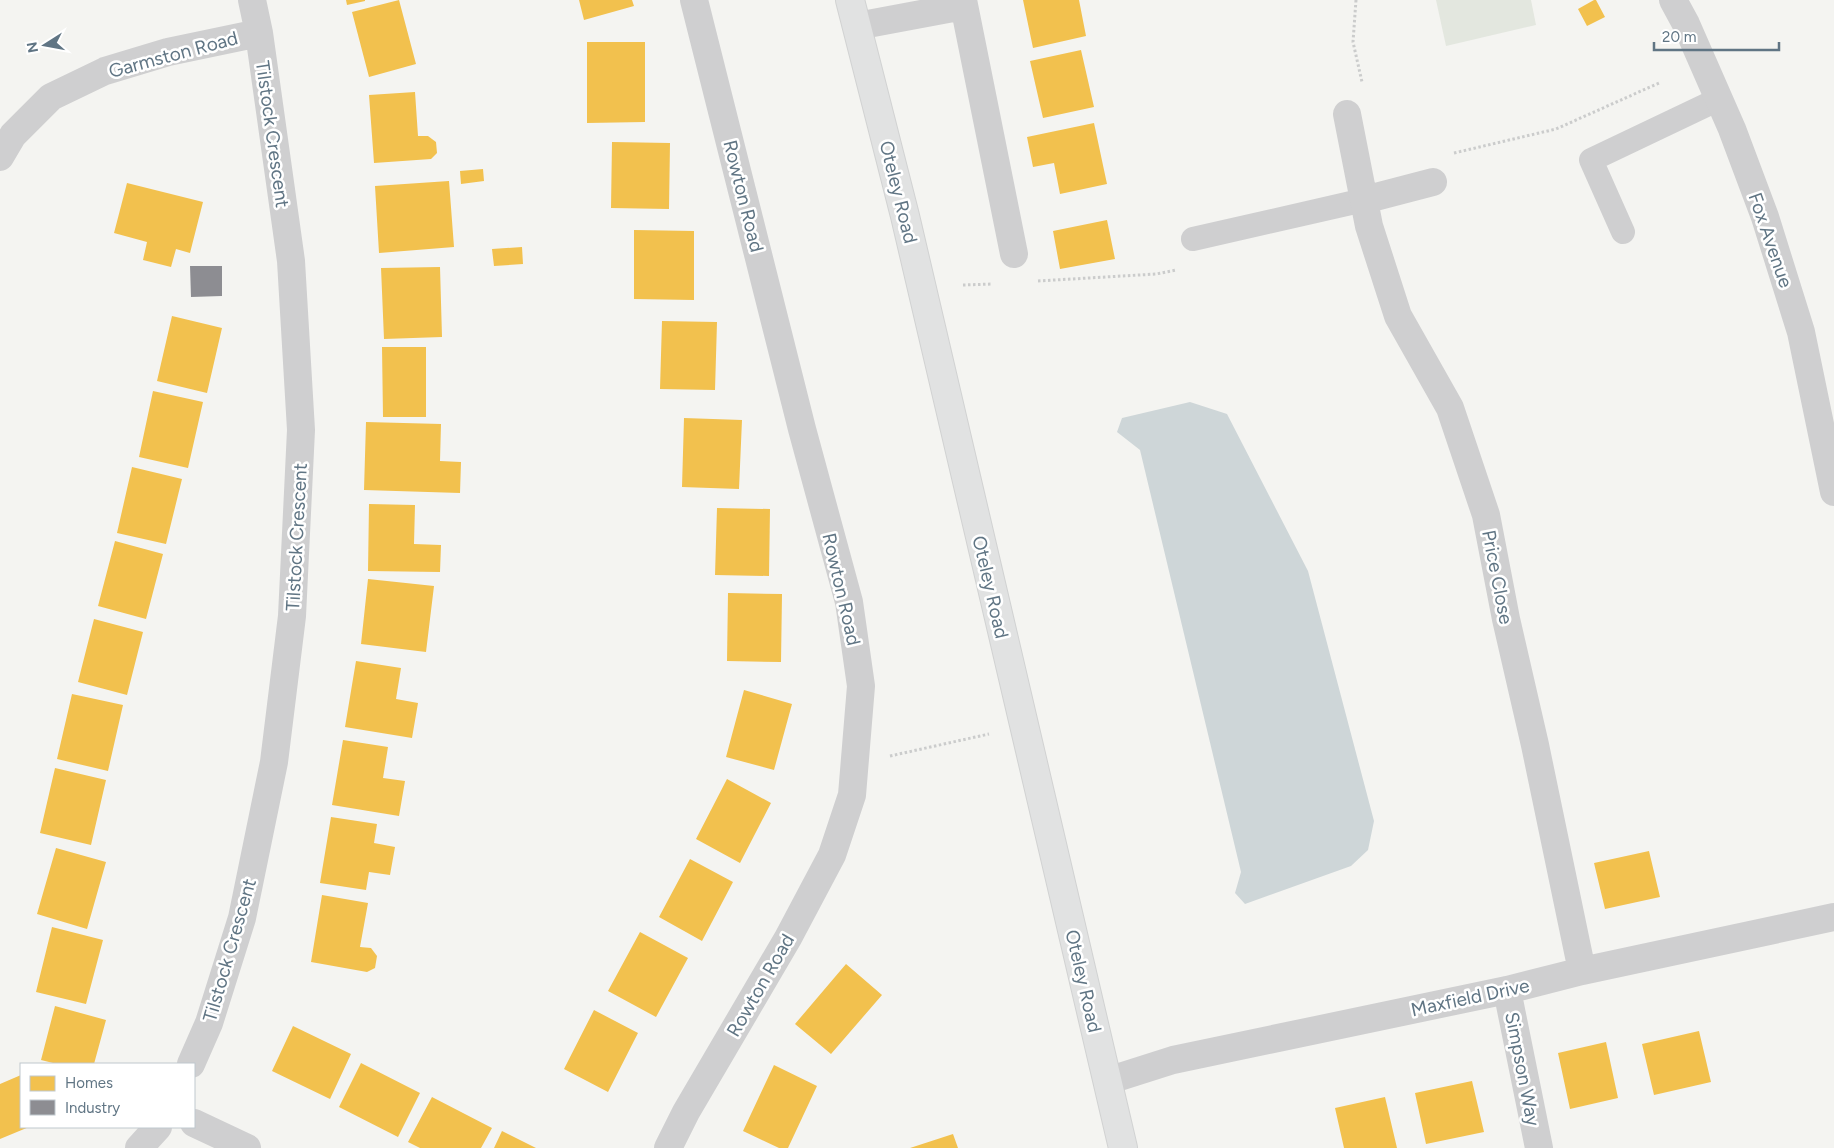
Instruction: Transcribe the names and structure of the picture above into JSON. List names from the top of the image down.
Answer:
{
  "streets": {
    "main road": ["Oteley Road"],
    "street": [
      "Garmston Road",
      "Tilstock Crescent",
      "Rowton Road",
      "Fox Avenue",
      "Price Close",
      "Maxfield Drive",
      "Simpson Way"
    ]
  },
  "crossings": [
    ["Garmston Road", "Tilstock Crescent"],
    ["Oteley Road", "Maxfield Drive"],
    ["Price Close", "Maxfield Drive"],
    ["Maxfield Drive", "Simpson Way"]
  ],
  "legend": ["Homes", "Industry"],
  "scale_bar": "20 m",
  "north": "left"
}
